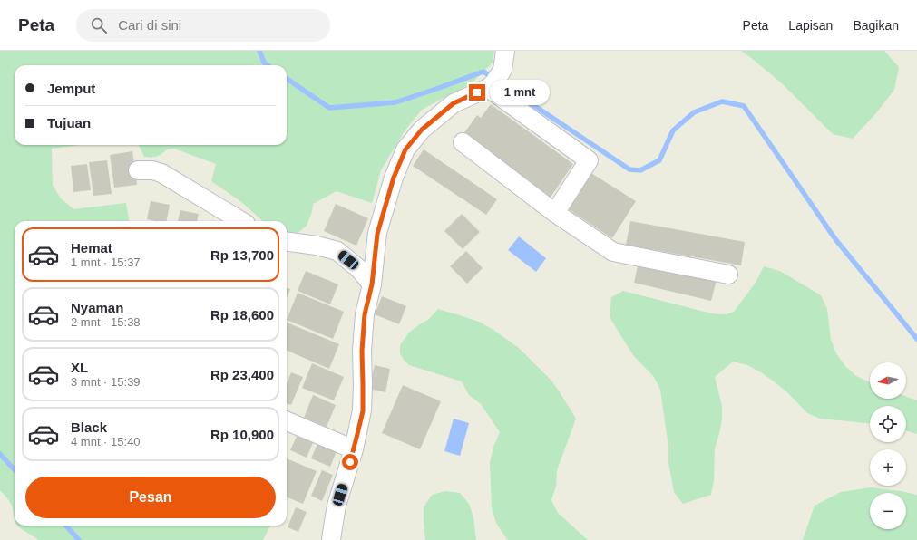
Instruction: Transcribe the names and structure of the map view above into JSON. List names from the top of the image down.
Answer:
{
  "north": "left",
  "page": {
    "header": "Peta",
    "search": "Cari di sini",
    "nav": ["Peta", "Lapisan", "Bagikan"],
    "banner": ["Jemput", "Tujuan"],
    "bubble": "1 mnt",
    "list": [
      {
        "name": "Hemat",
        "note": "1 mnt · 15:37",
        "value": "Rp 13,700"
      },
      {
        "name": "Nyaman",
        "note": "2 mnt · 15:38",
        "value": "Rp 18,600"
      },
      {
        "name": "XL",
        "note": "3 mnt · 15:39",
        "value": "Rp 23,400"
      },
      {
        "name": "Black",
        "note": "4 mnt · 15:40",
        "value": "Rp 10,900"
      }
    ],
    "map_buttons": ["+", "−"],
    "buttons": "Pesan"
  }
}
